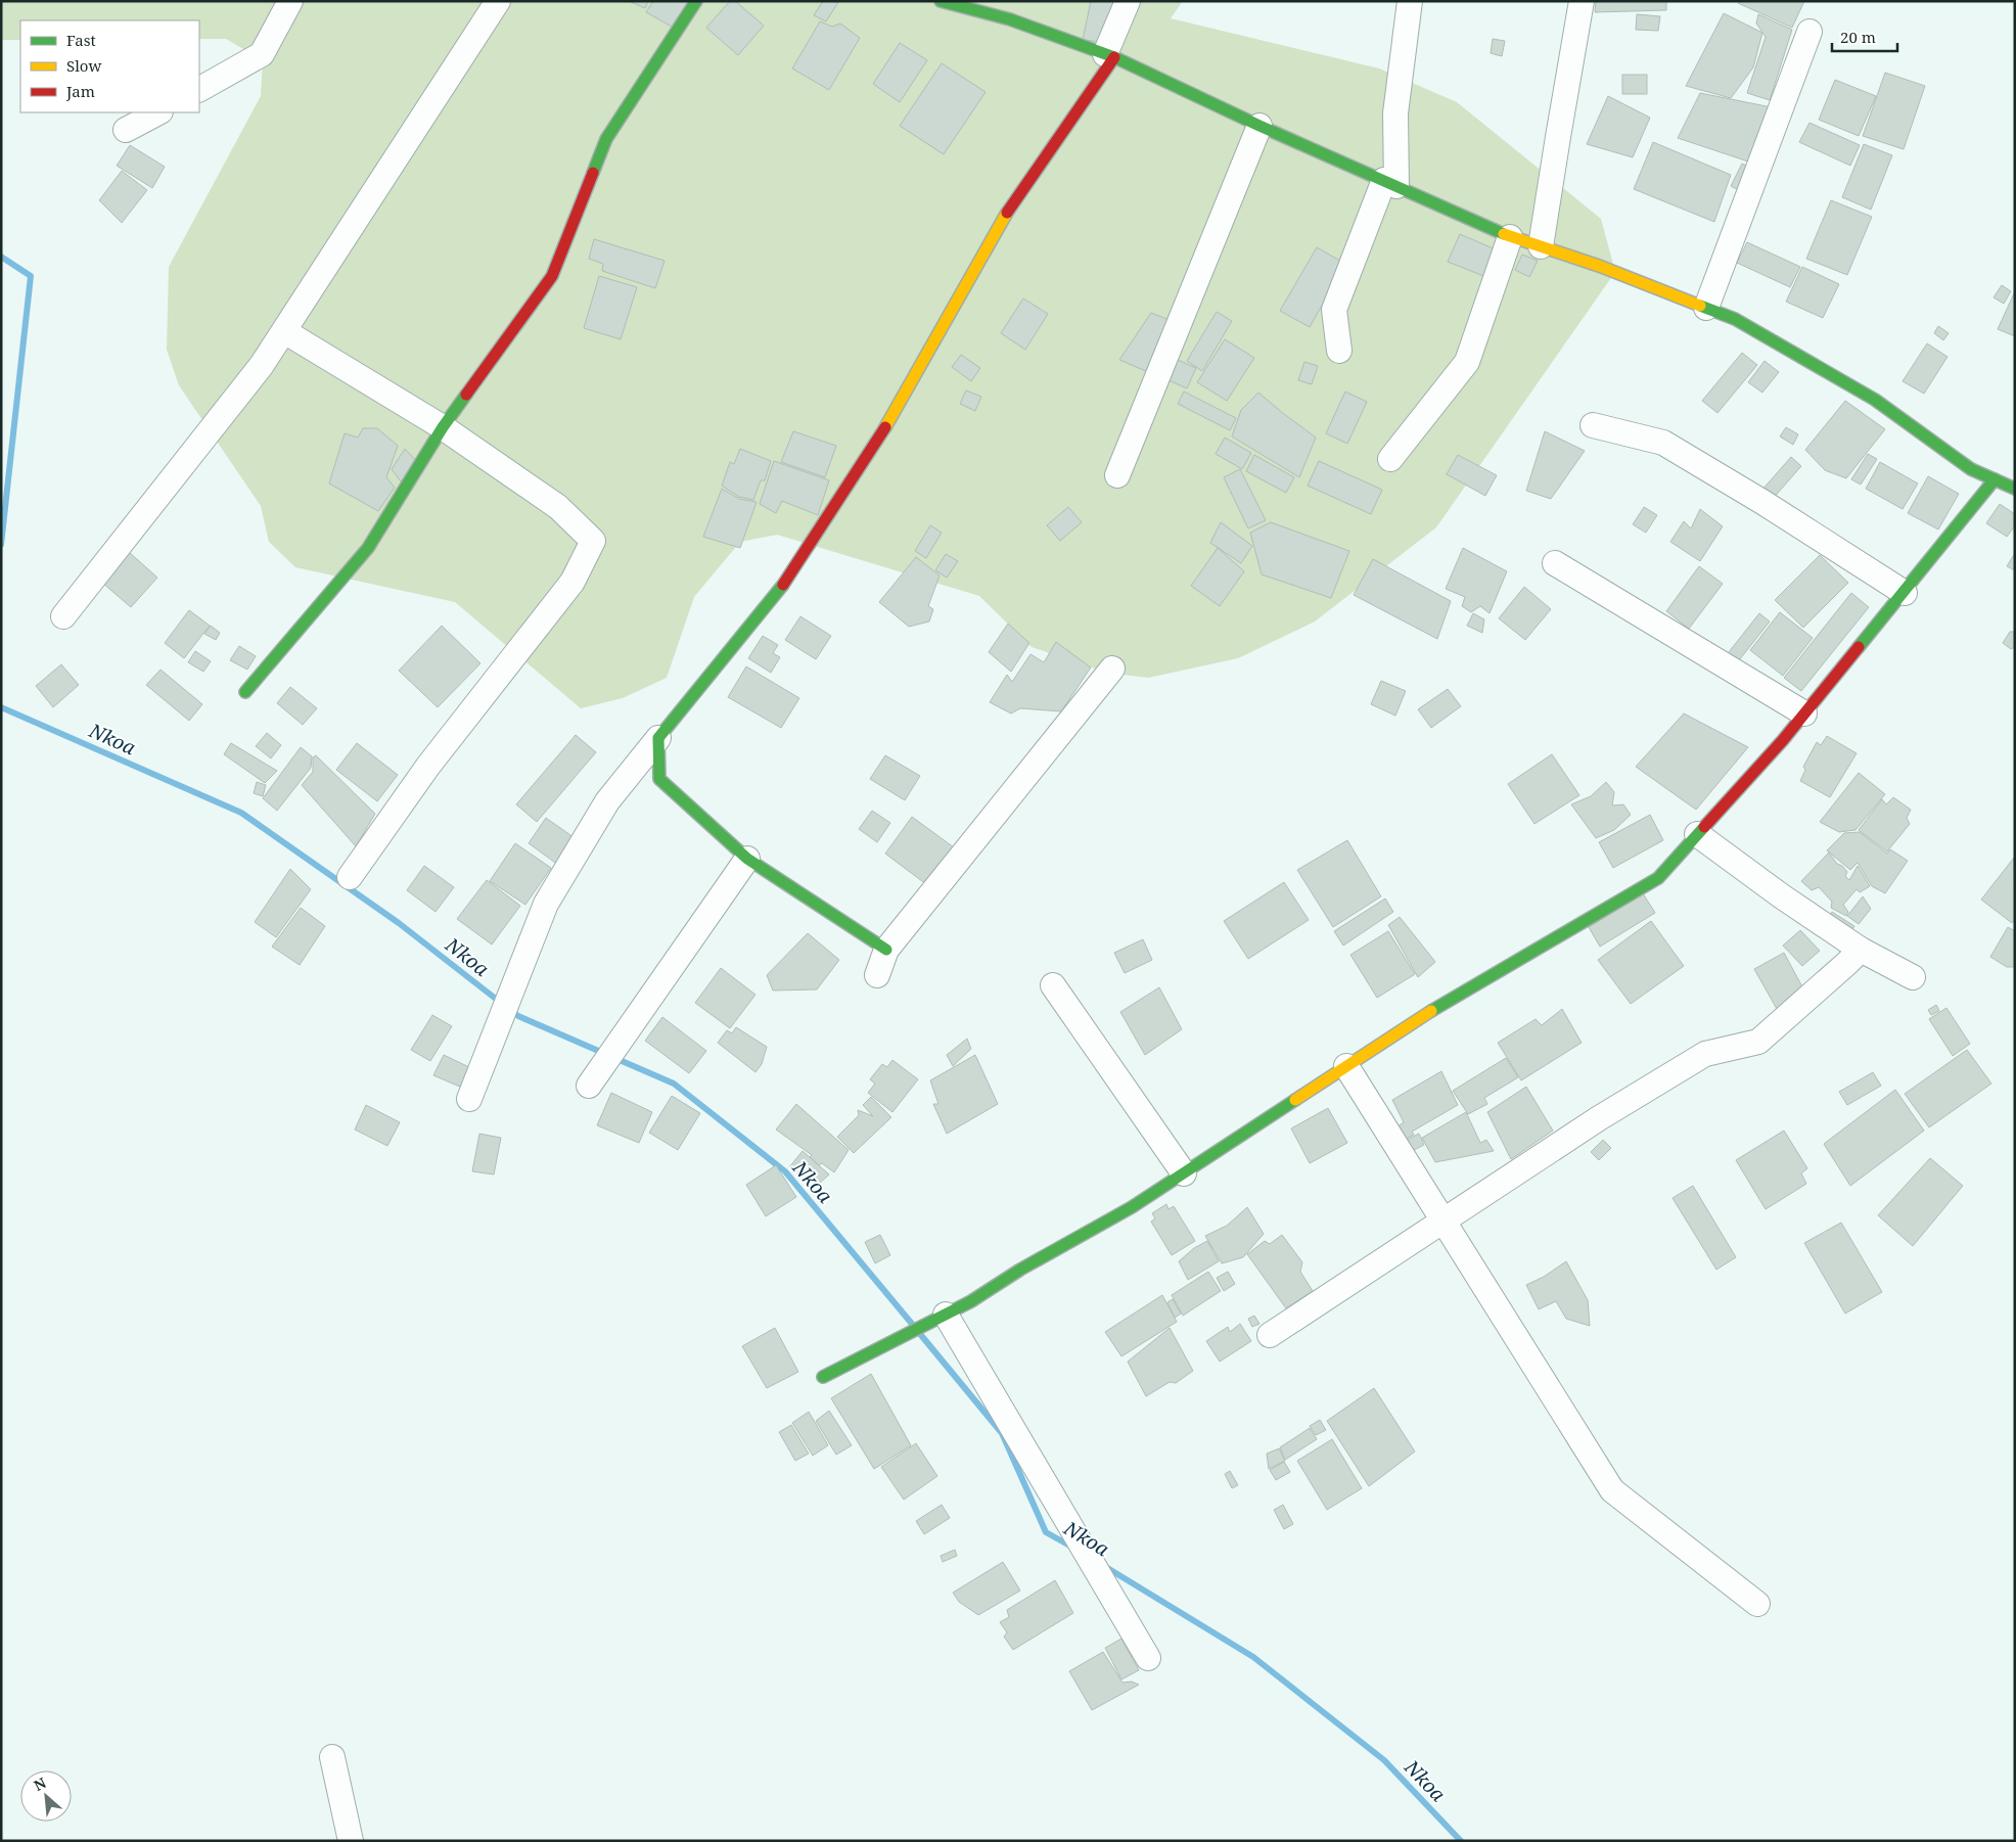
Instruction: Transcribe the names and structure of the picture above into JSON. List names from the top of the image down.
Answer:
{
  "water": ["Nkoa"],
  "legend": ["Fast", "Slow", "Jam"],
  "scale_bar": "20 m",
  "north": "top left"
}
